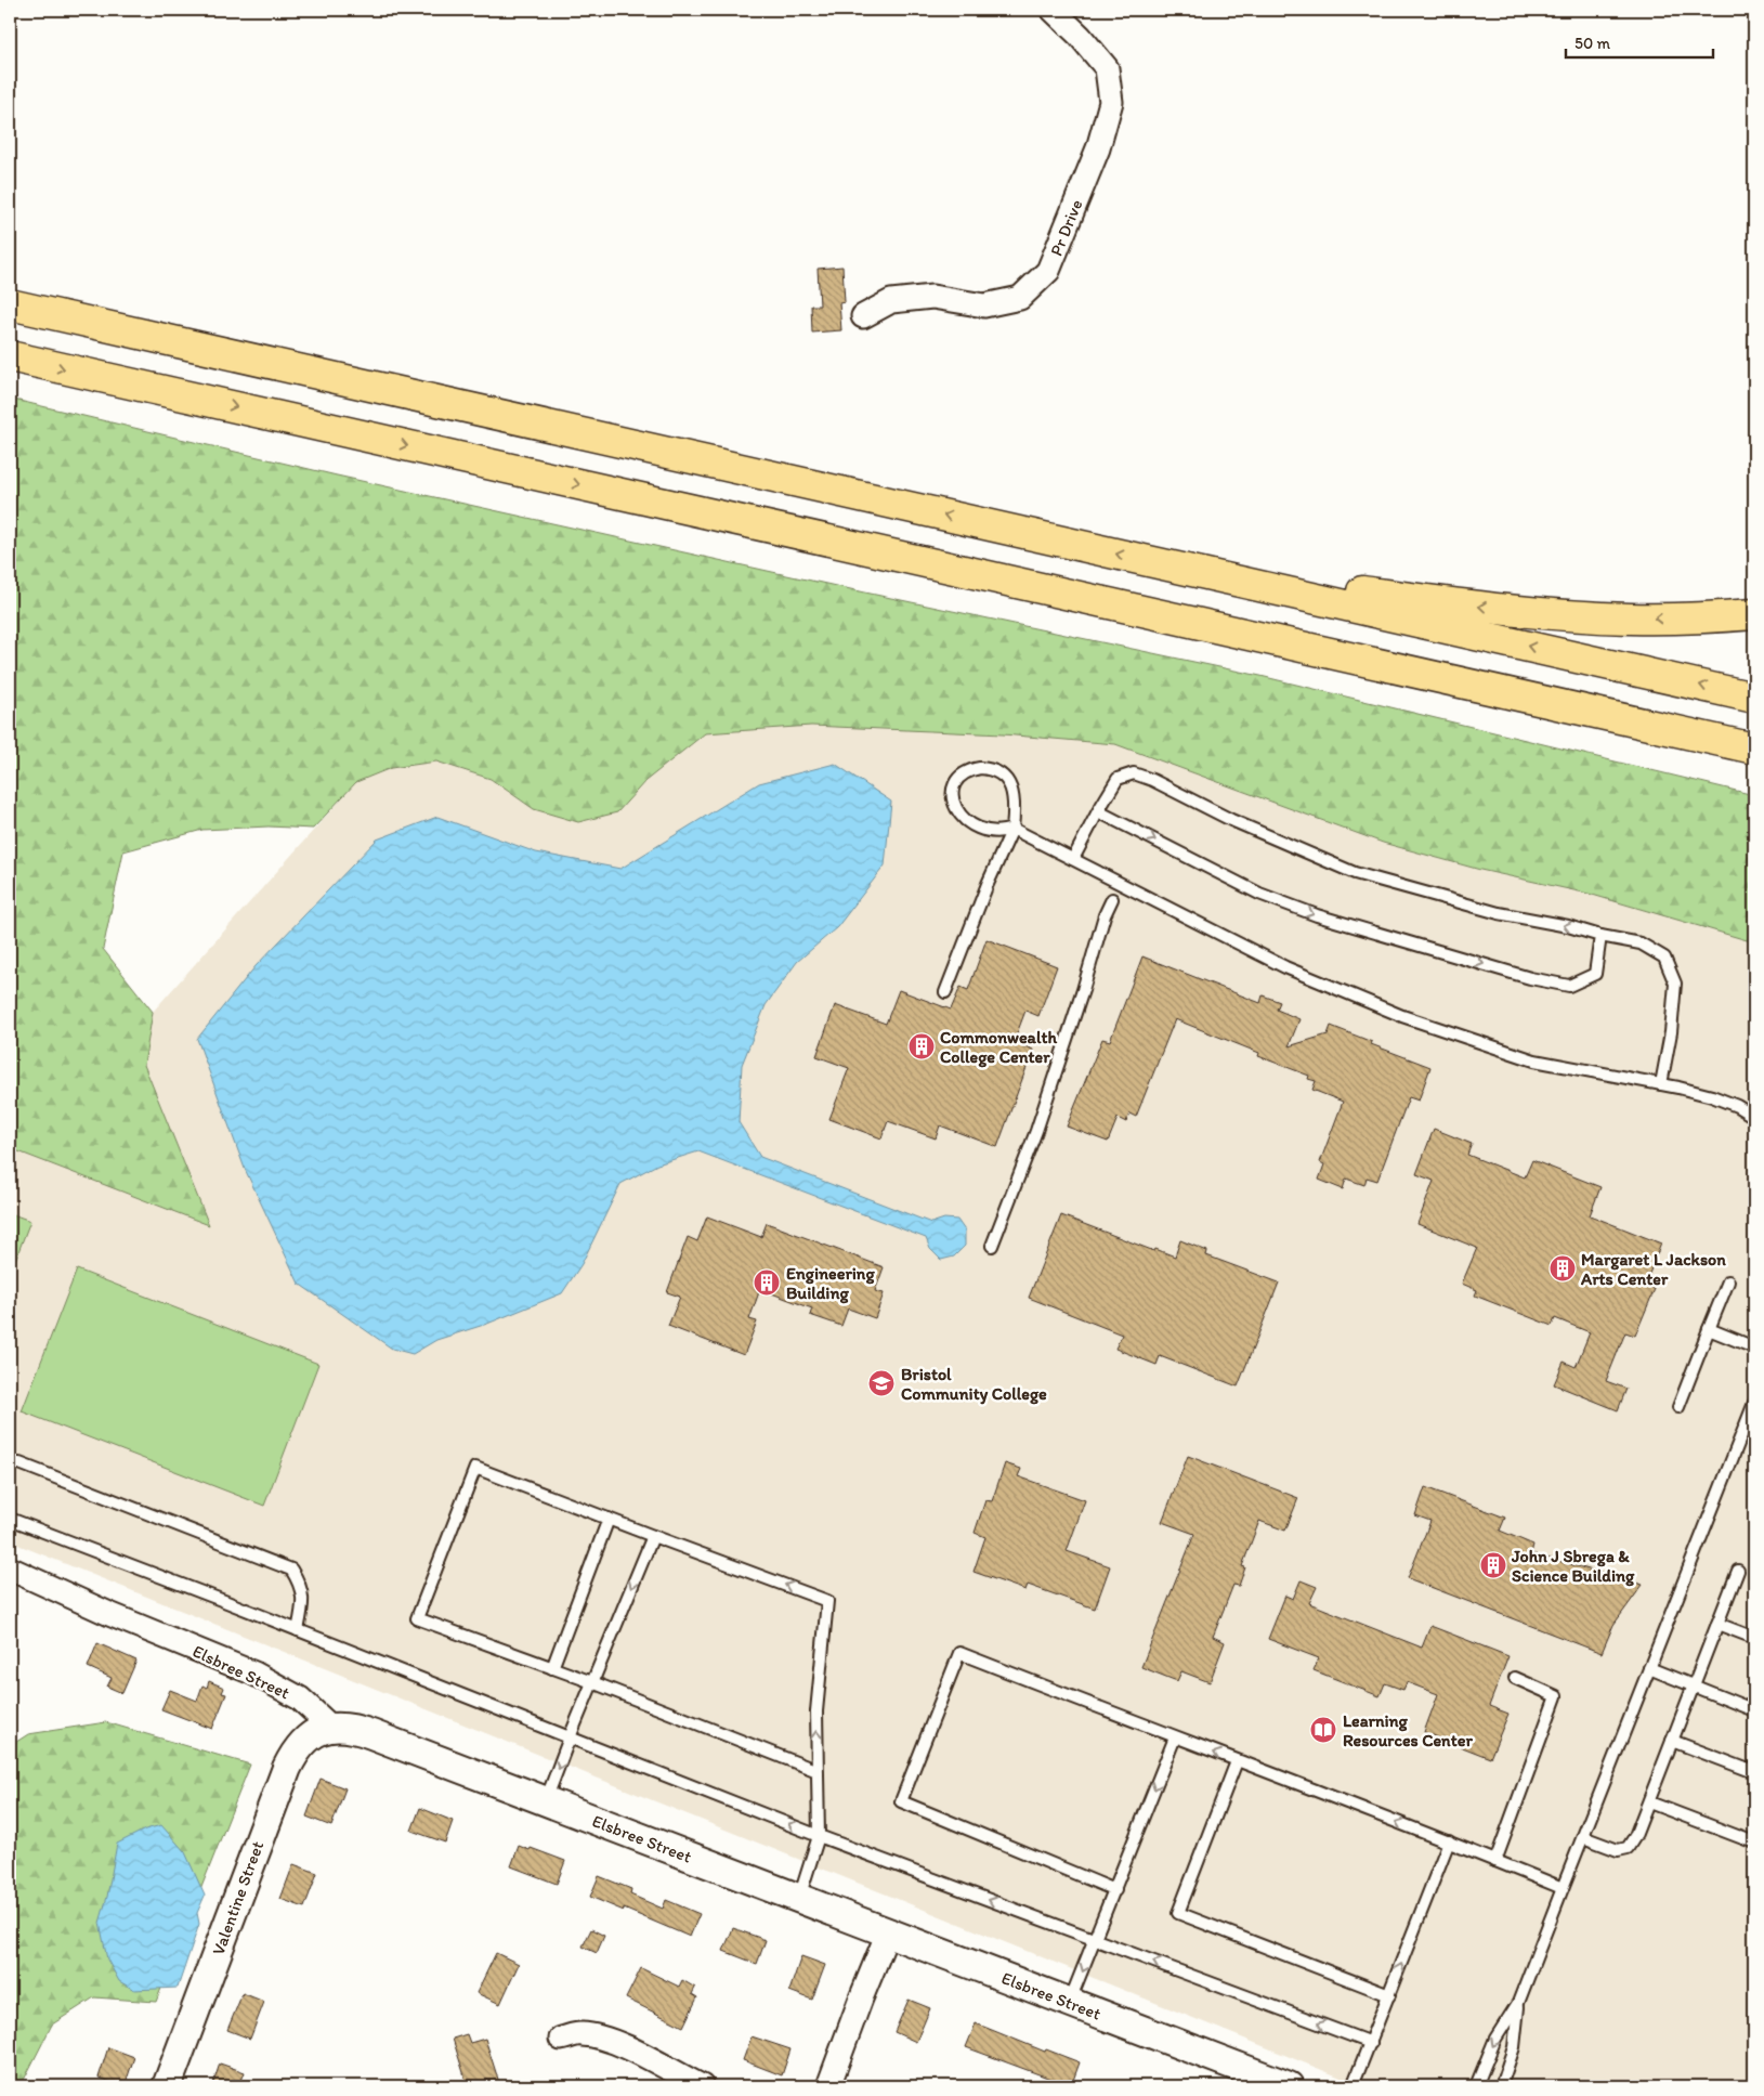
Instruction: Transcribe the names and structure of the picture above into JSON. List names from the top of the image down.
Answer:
{
  "streets": {
    "street": ["Pr Drive", "Elsbree Street", "Valentine Street"]
  },
  "crossings": [
    ["Elsbree Street", "Valentine Street"]
  ],
  "places": {
    "building": [
      "Commonwealth College Center",
      "Margaret L Jackson Arts Center",
      "Engineering Building",
      "John J Sbrega & Science Building"
    ],
    "school or university": ["Bristol Community College"],
    "library": ["Learning Resources Center"]
  },
  "scale_bar": "50 m"
}
